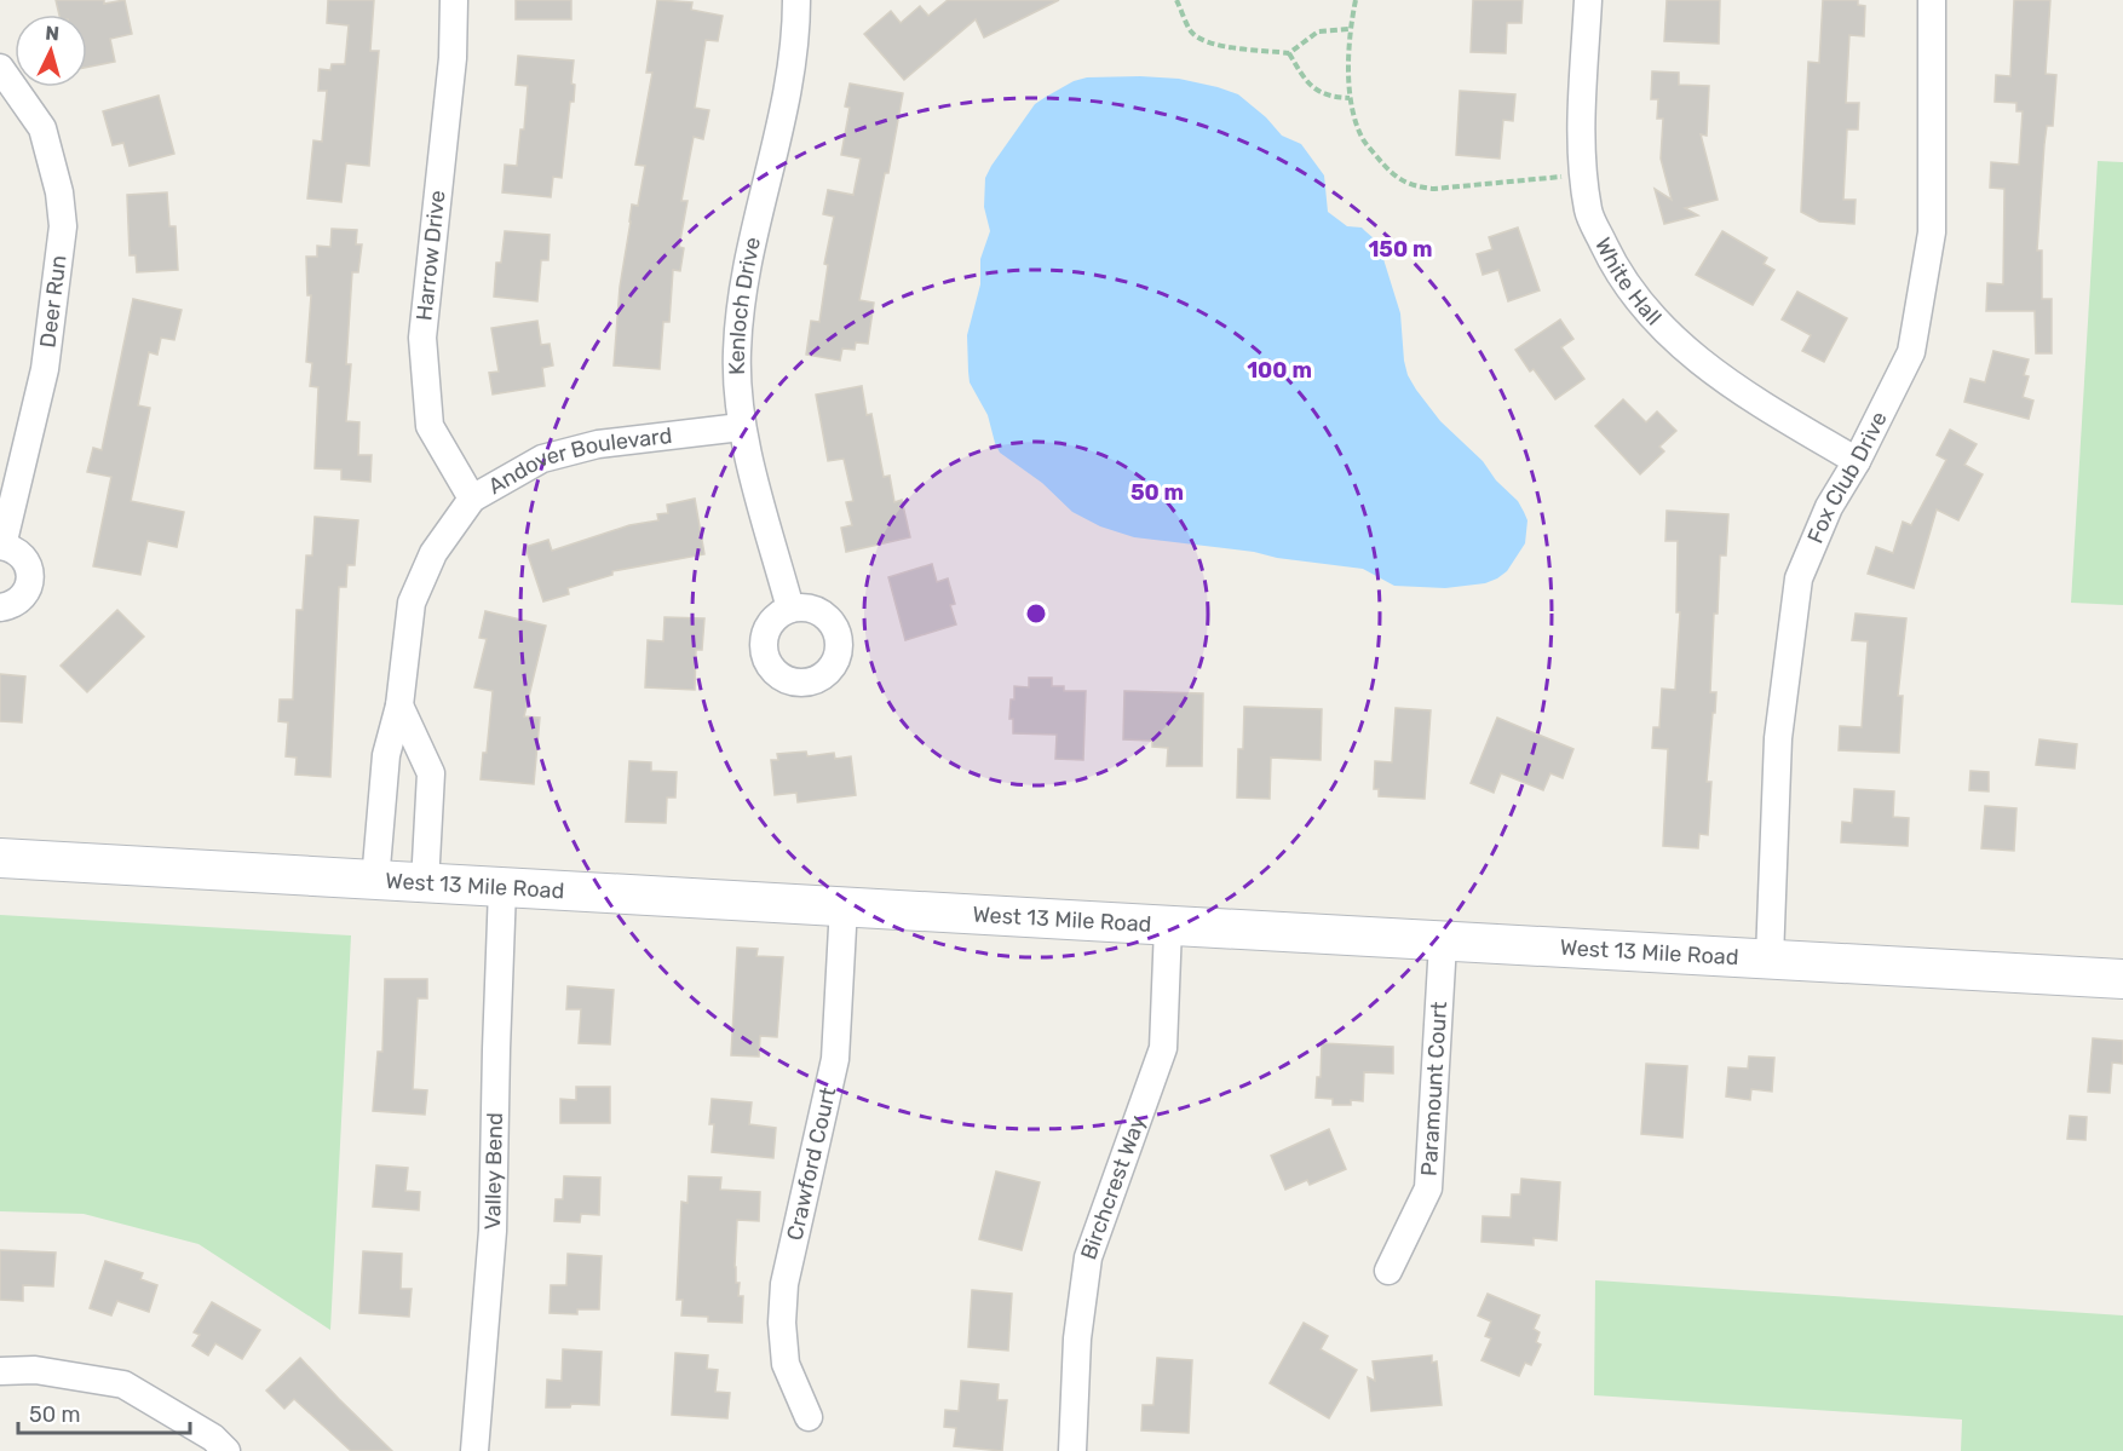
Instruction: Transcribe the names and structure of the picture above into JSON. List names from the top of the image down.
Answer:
{
  "streets": {
    "street": [
      "Harrow Drive",
      "White Hall",
      "Deer Run",
      "Kenloch Drive",
      "Andover Boulevard",
      "Fox Club Drive",
      "West 13 Mile Road",
      "Paramount Court",
      "Crawford Court",
      "Valley Bend",
      "Birchcrest Way"
    ]
  },
  "crossings": [
    ["Harrow Drive", "Andover Boulevard"],
    ["White Hall", "Fox Club Drive"],
    ["Kenloch Drive", "Andover Boulevard"],
    ["Andover Boulevard", "West 13 Mile Road"],
    ["Fox Club Drive", "West 13 Mile Road"],
    ["West 13 Mile Road", "Paramount Court"],
    ["West 13 Mile Road", "Crawford Court"],
    ["West 13 Mile Road", "Valley Bend"],
    ["West 13 Mile Road", "Birchcrest Way"]
  ],
  "scale_bar": "50 m",
  "north": "top",
  "rings": ["150 m", "100 m", "50 m"]
}
